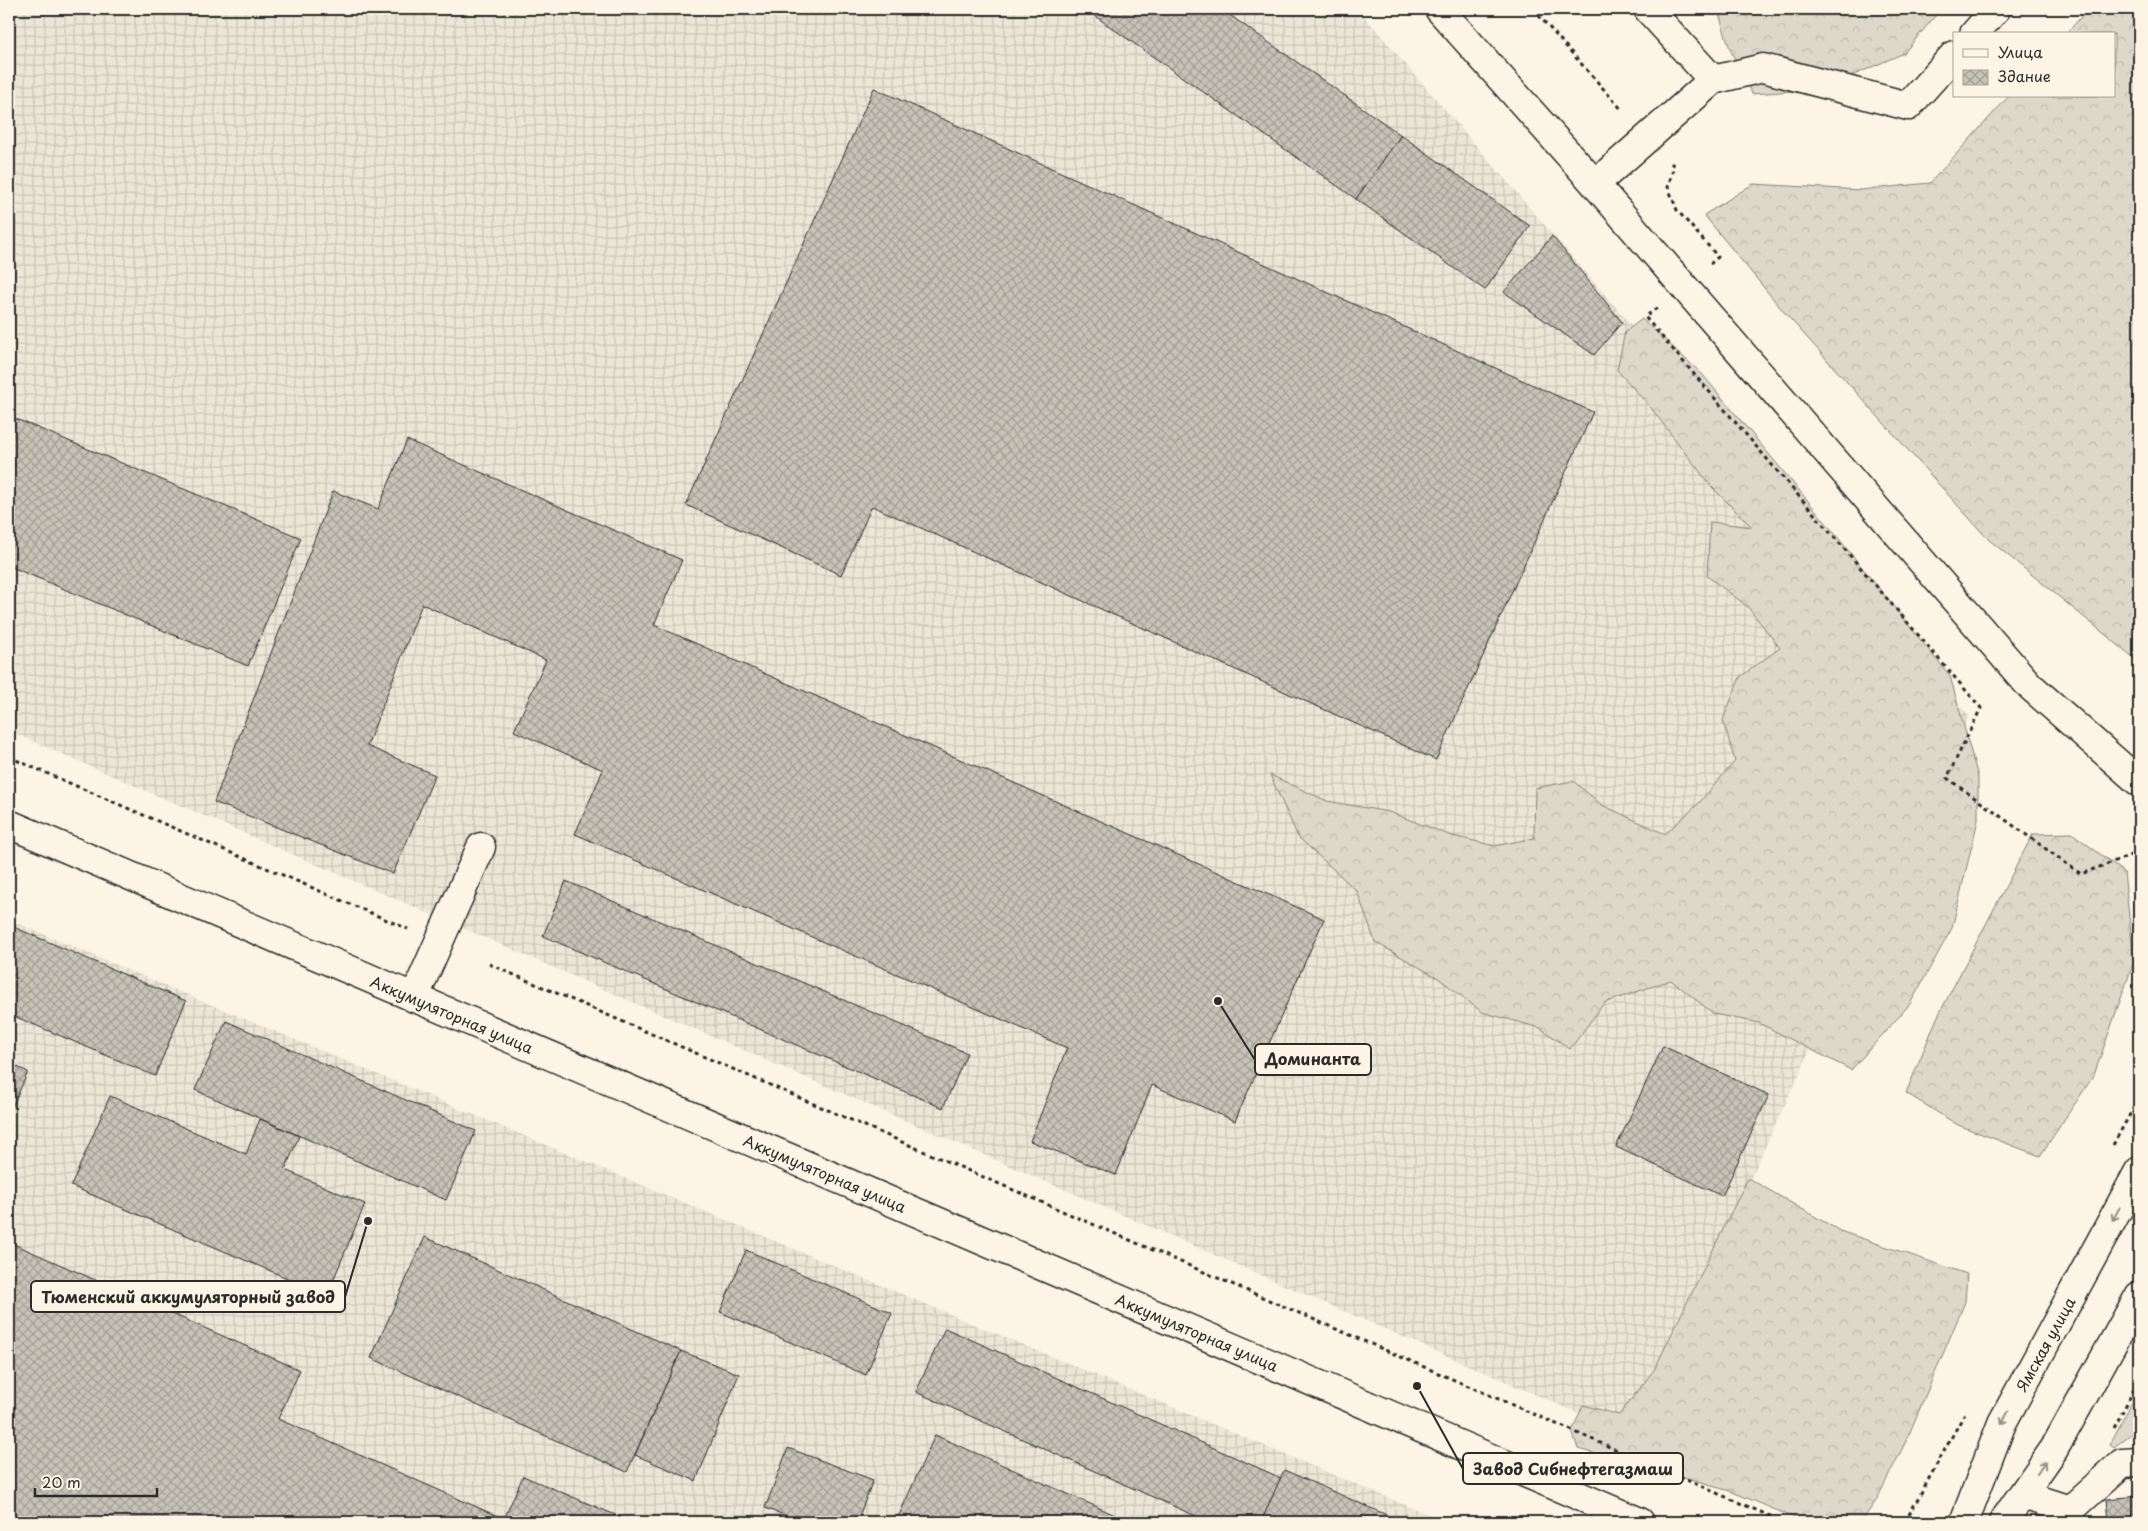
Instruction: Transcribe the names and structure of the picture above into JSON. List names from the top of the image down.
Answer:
{
  "streets": {
    "street": ["Аккумуляторная улица", "Ямская улица"]
  },
  "places": ["Доминанта", "Тюменский аккумуляторный завод", "Завод Сибнефтегазмаш"],
  "legend": ["Улица", "Здание"],
  "scale_bar": "20 m"
}
